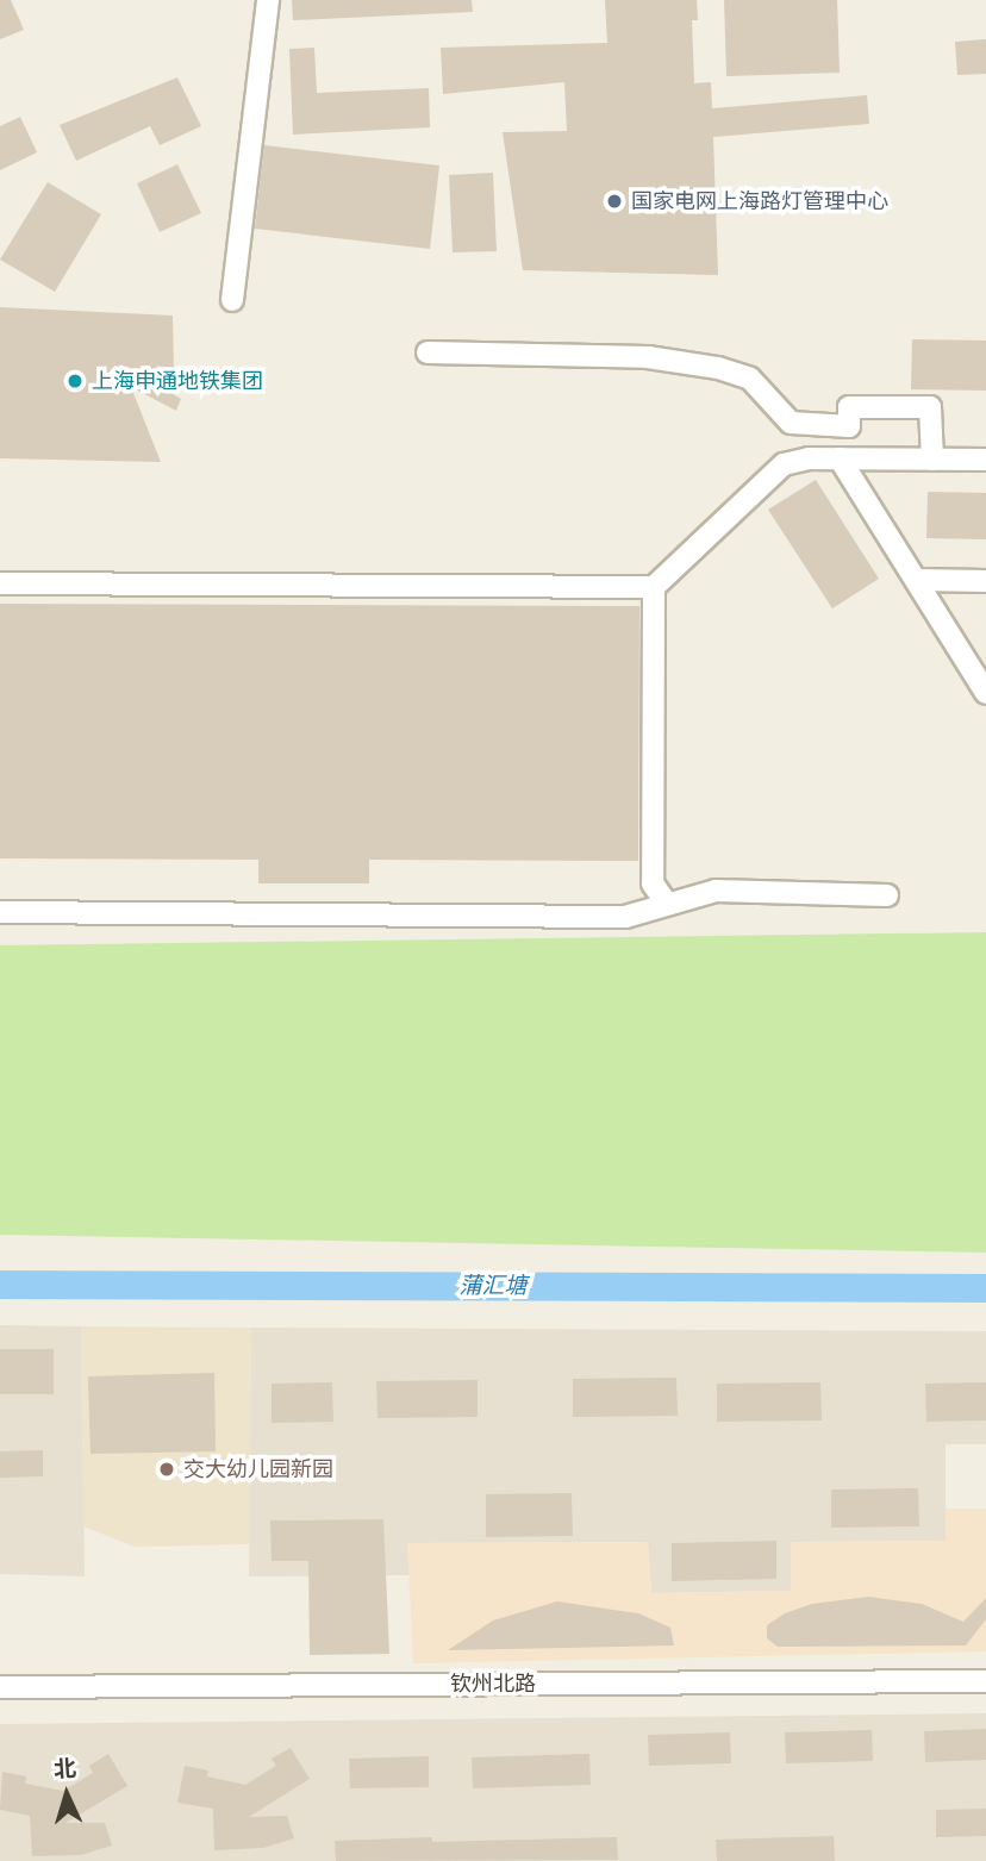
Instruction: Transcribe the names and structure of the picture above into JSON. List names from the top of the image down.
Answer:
{
  "streets": {
    "street": ["钦州北路"]
  },
  "water": ["蒲汇塘"],
  "places": ["国家电网上海路灯管理中心", "上海申通地铁集团", "交大幼儿园新园"],
  "north": "top"
}
